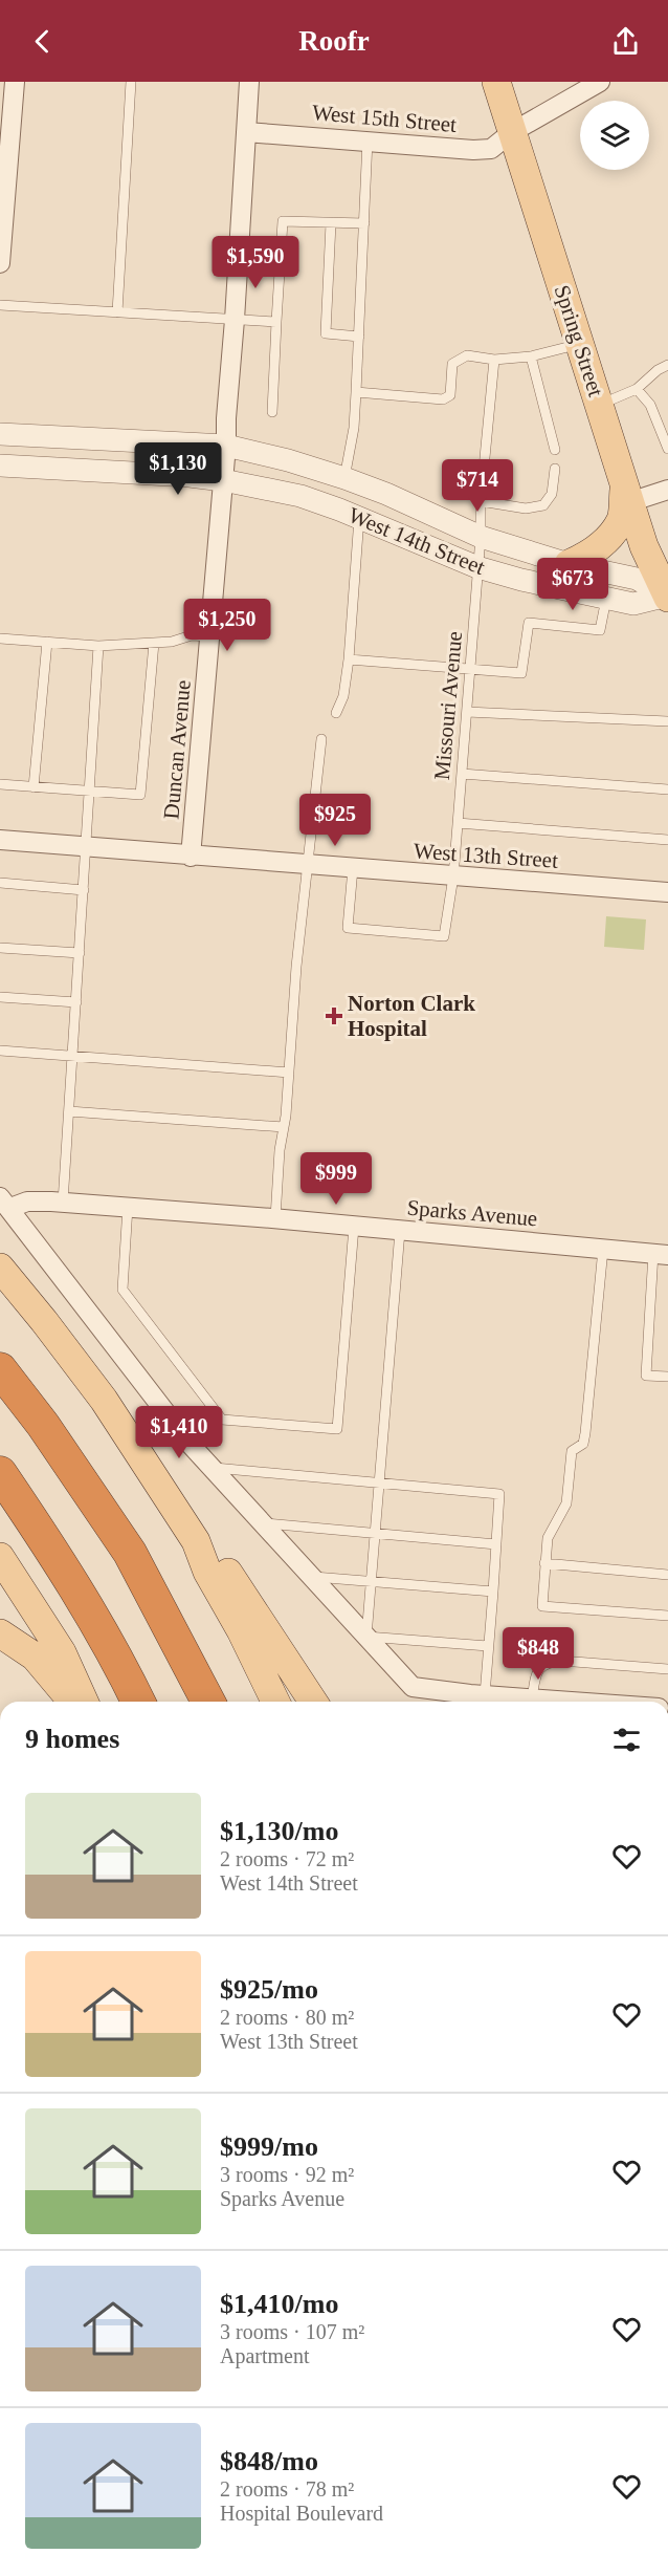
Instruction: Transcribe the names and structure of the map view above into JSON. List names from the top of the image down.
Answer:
{
  "streets": {
    "main road": ["Spring Street"],
    "street": [
      "West 15th Street",
      "West 14th Street",
      "Duncan Avenue",
      "West 13th Street",
      "Sparks Avenue"
    ],
    "lane": ["Missouri Avenue"]
  },
  "crossings": [
    ["West 15th Street", "Spring Street"],
    ["West 15th Street", "Duncan Avenue"],
    ["Spring Street", "West 14th Street"],
    ["West 14th Street", "Missouri Avenue"],
    ["West 14th Street", "Duncan Avenue"],
    ["Missouri Avenue", "West 13th Street"],
    ["Duncan Avenue", "West 13th Street"]
  ],
  "places": {
    "health": ["Norton Clark Hospital"]
  },
  "page": {
    "header": "Roofr",
    "price": [
      "$1,590",
      "$1,130",
      "$714",
      "$673",
      "$1,250",
      "$925",
      "$999",
      "$1,410",
      "$848"
    ],
    "heading": "9 homes",
    "list": [
      {
        "name": "$1,130/mo",
        "note": "2 rooms · 72 m² · West 14th Street"
      },
      {
        "name": "$925/mo",
        "note": "2 rooms · 80 m² · West 13th Street"
      },
      {
        "name": "$999/mo",
        "note": "3 rooms · 92 m² · Sparks Avenue"
      },
      {
        "name": "$1,410/mo",
        "note": "3 rooms · 107 m² · Apartment"
      },
      {
        "name": "$848/mo",
        "note": "2 rooms · 78 m² · Hospital Boulevard"
      }
    ]
  }
}
